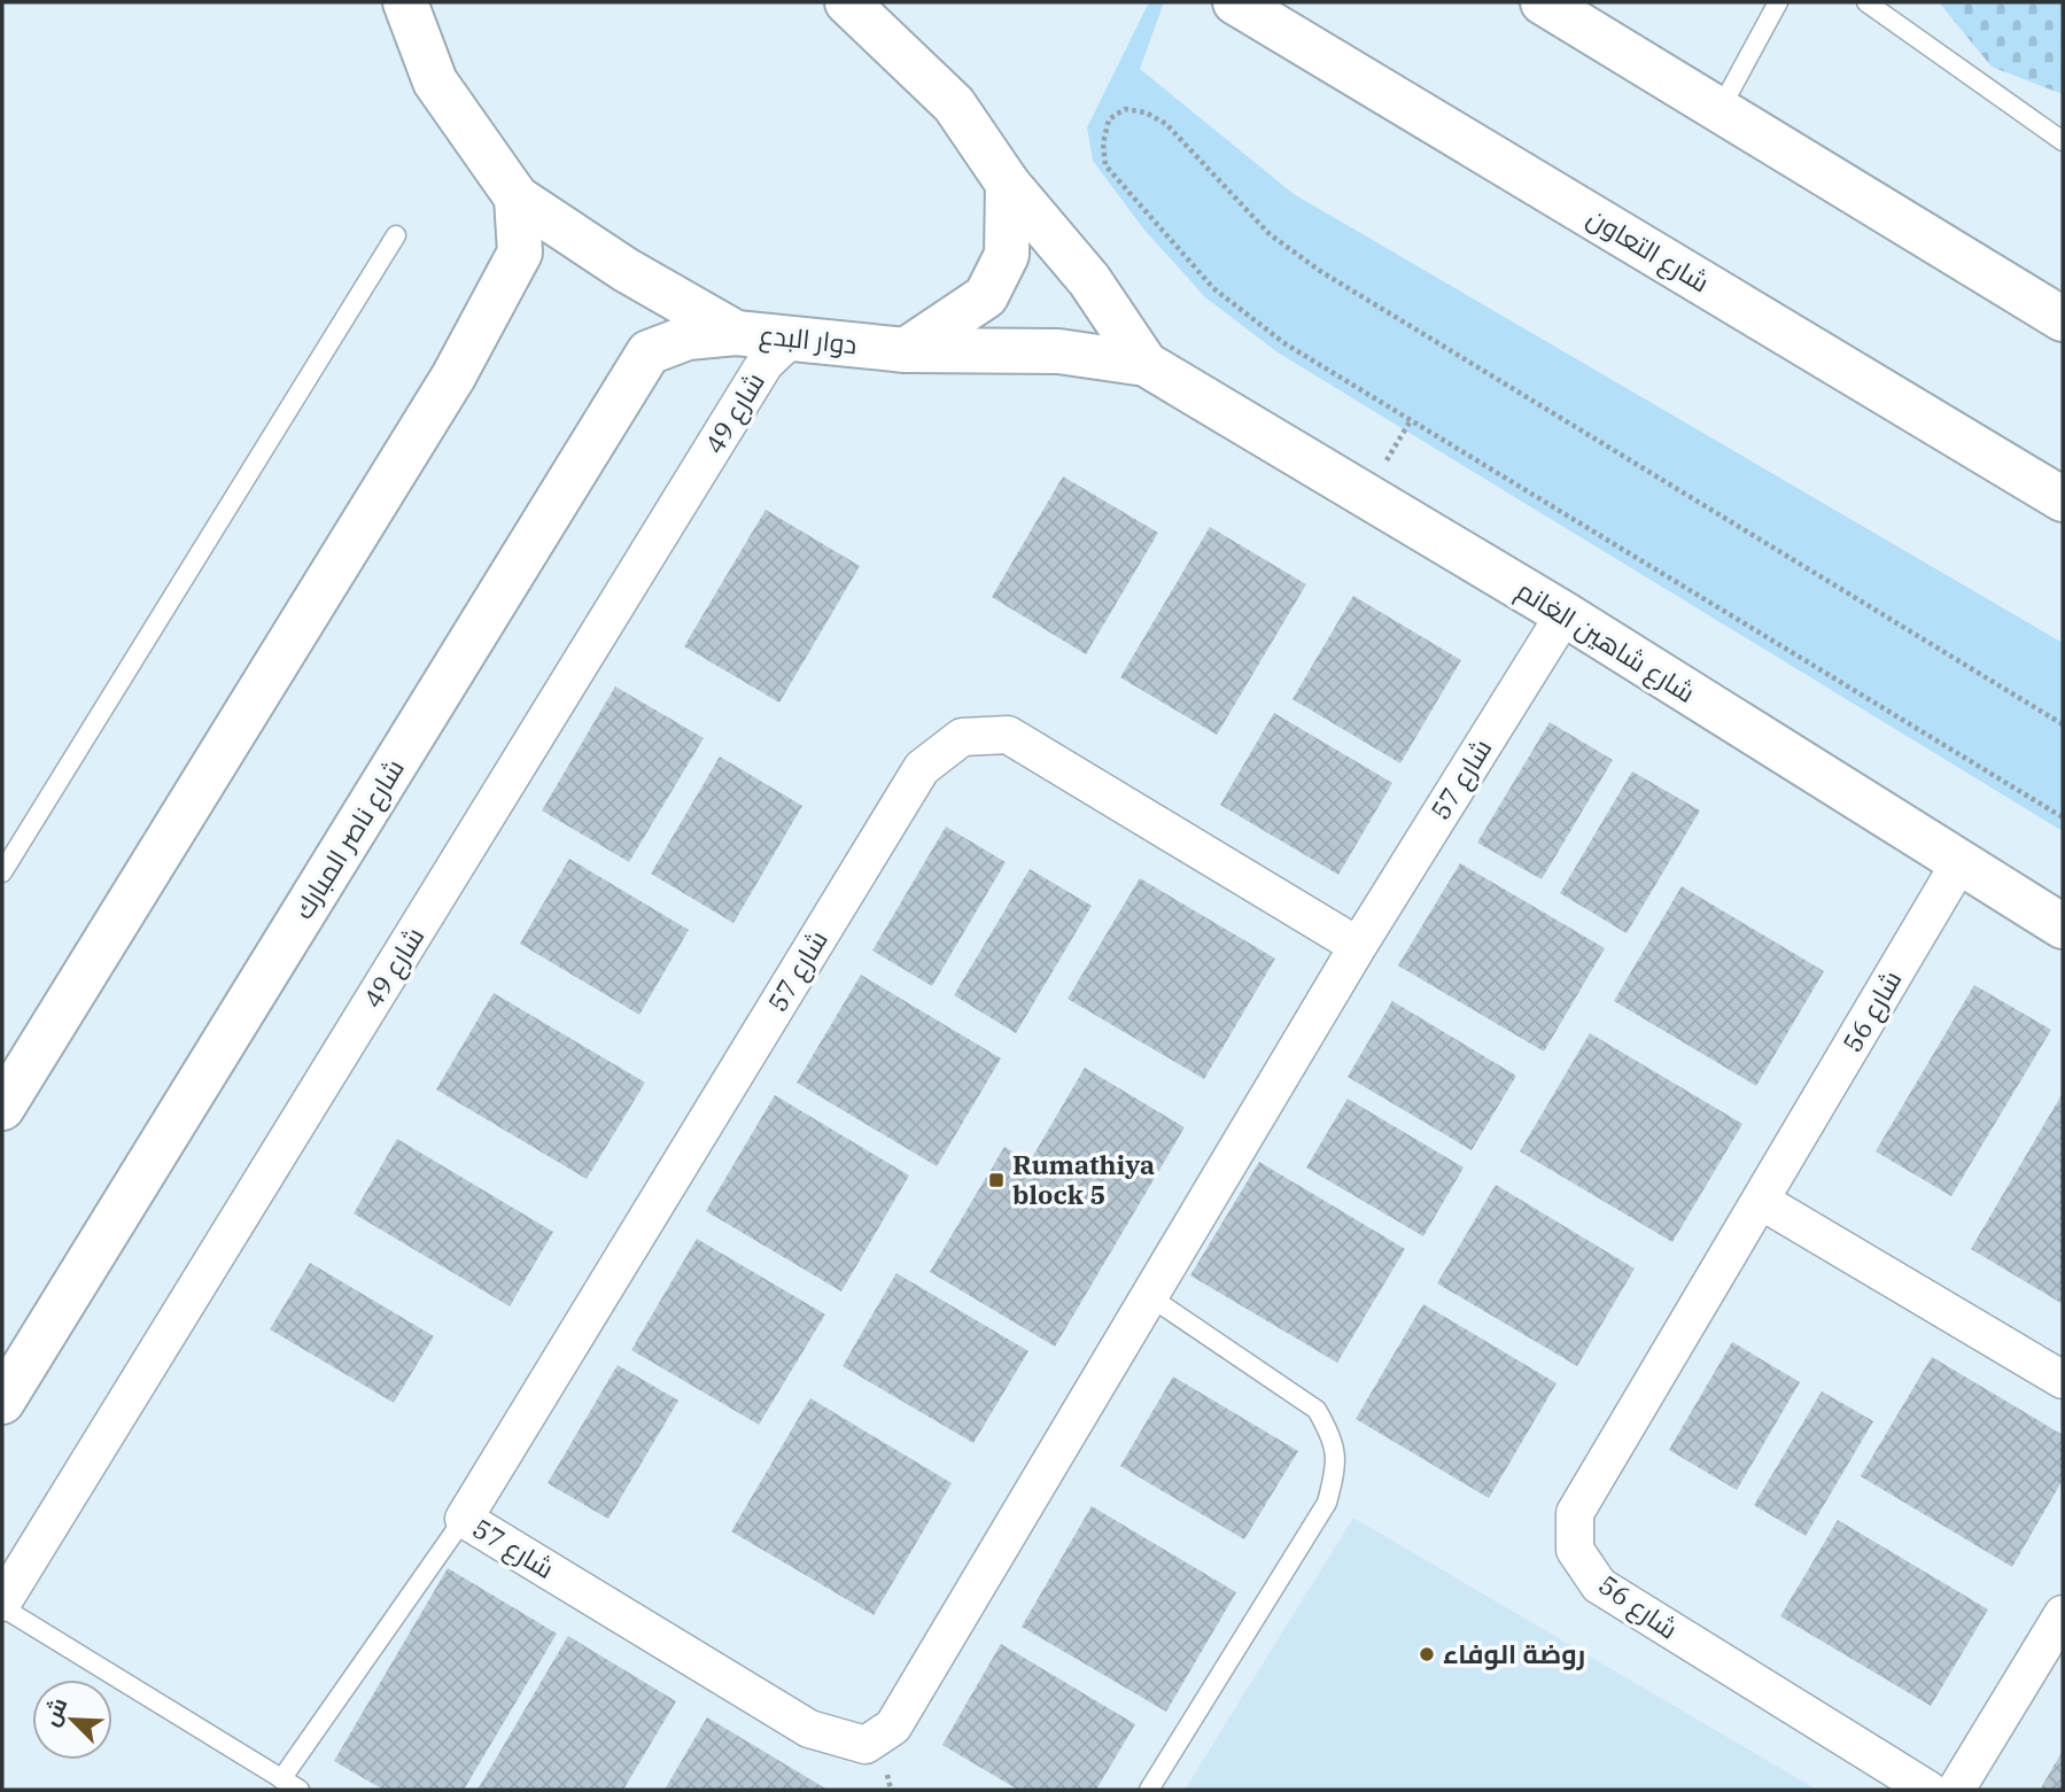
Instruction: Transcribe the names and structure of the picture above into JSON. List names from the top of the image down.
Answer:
{
  "streets": {
    "street": [
      "شارع التعاون",
      "دوار البدع",
      "شارع 49",
      "شارع شاهين الغانم",
      "شارع 57",
      "شارع ناصر المبارك",
      "شارع 56"
    ]
  },
  "crossings": [
    ["دوار البدع", "شارع 49"],
    ["دوار البدع", "شارع شاهين الغانم"],
    ["دوار البدع", "شارع ناصر المبارك"],
    ["شارع شاهين الغانم", "شارع 57"],
    ["شارع شاهين الغانم", "شارع 56"]
  ],
  "places": {
    "transit": ["Rumathiya block 5"],
    "other": ["روضة الوفاء"]
  },
  "north": "top left"
}
